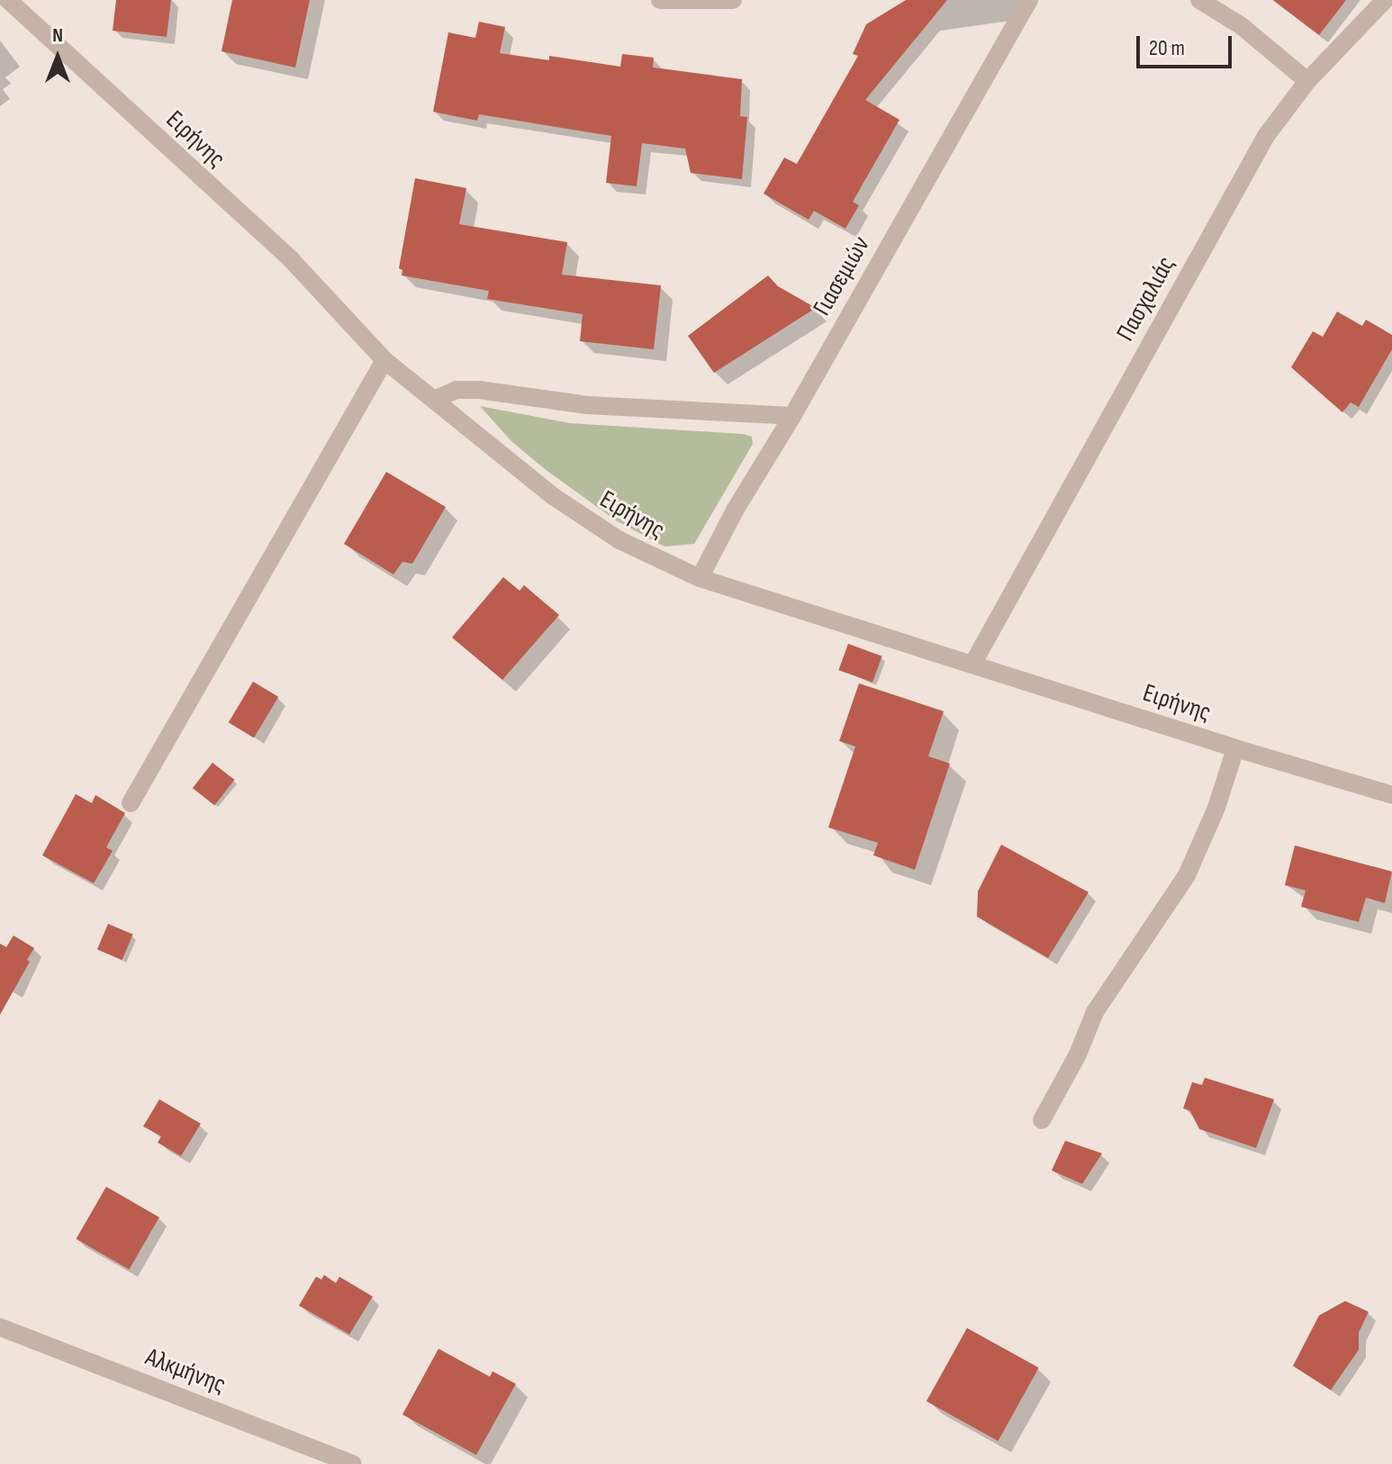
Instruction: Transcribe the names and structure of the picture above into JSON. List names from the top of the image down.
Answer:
{
  "streets": {
    "street": [
      "Ειρήνης",
      "Γιασεμιών",
      "Πασχαλιάς",
      "Αλκμήνης"
    ]
  },
  "crossings": [
    ["Ειρήνης", "Γιασεμιών"],
    ["Ειρήνης", "Πασχαλιάς"]
  ],
  "scale_bar": "20 m",
  "north": "top"
}
